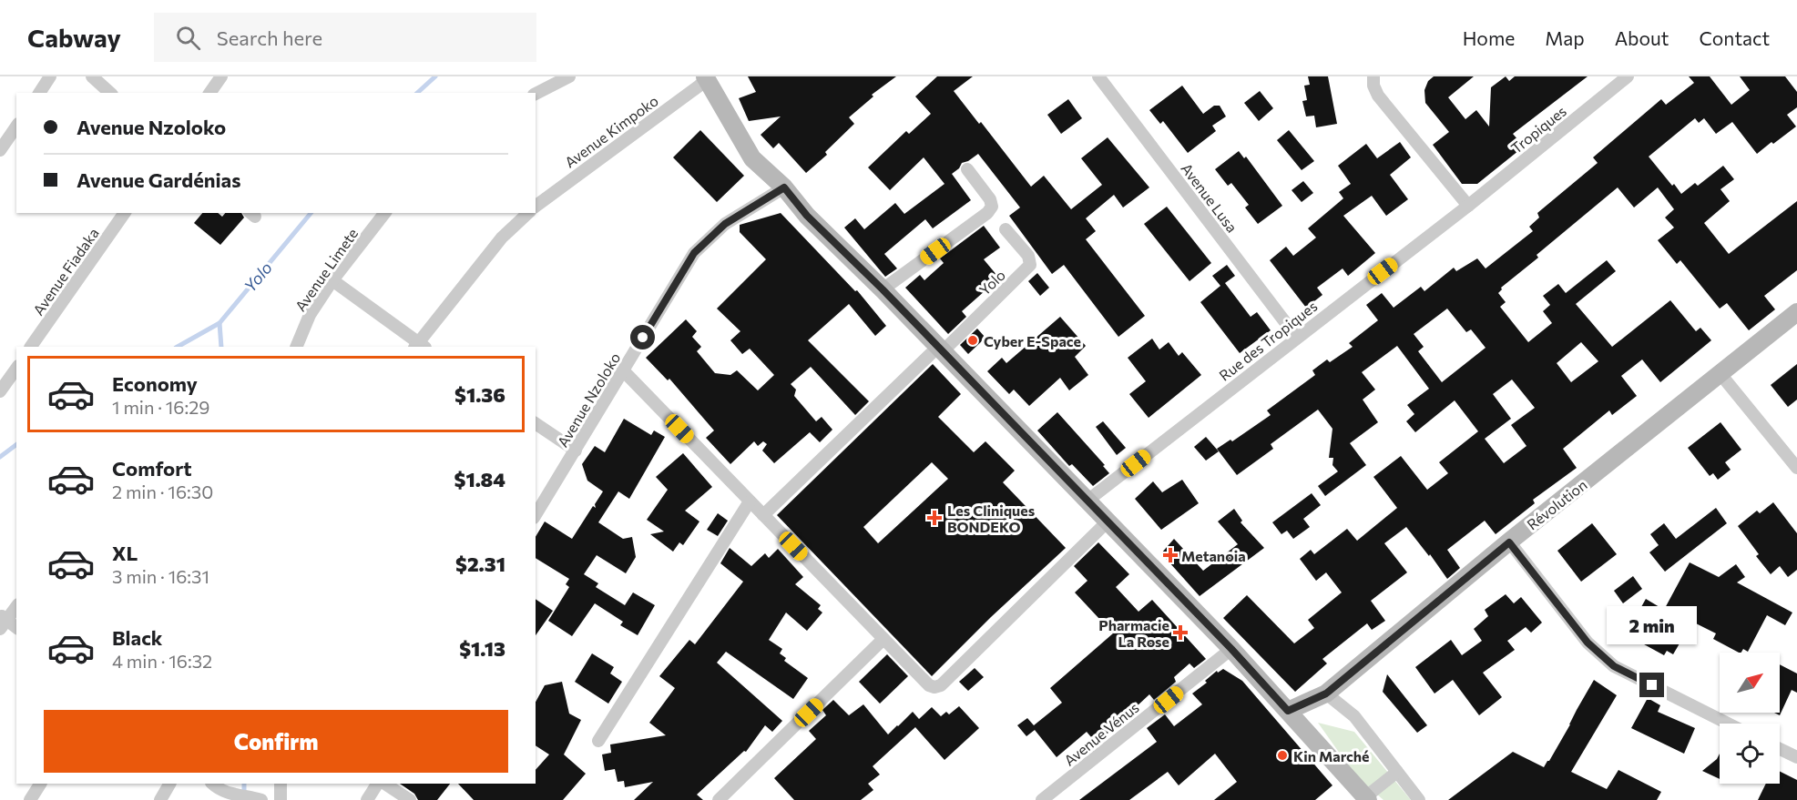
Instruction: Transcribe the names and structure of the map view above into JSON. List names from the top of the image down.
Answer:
{
  "streets": {
    "street": [
      "Tropiques",
      "Avenue Kimpoko",
      "Avenue Lusa",
      "Avenue Limete",
      "Avenue Fiadaka",
      "Yolo",
      "Rue des Tropiques",
      "Avenue Nzoloko",
      "Révolution",
      "Avenue Vénus"
    ]
  },
  "crossings": [
    ["Tropiques", "Rue des Tropiques"],
    ["Avenue Lusa", "Rue des Tropiques"]
  ],
  "water": ["Yolo"],
  "places": {
    "other": ["Cyber E-Space", "Kin Marché"],
    "health": ["Les Cliniques BONDEKO", "Metanoia", "Pharmacie La Rose"]
  },
  "north": "top right",
  "page": {
    "header": "Cabway",
    "search": "Search here",
    "nav": [
      "Home",
      "Map",
      "About",
      "Contact"
    ],
    "banner": ["Avenue Nzoloko", "Avenue Gardénias"],
    "list": [
      {
        "name": "Economy",
        "note": "1 min · 16:29",
        "value": "$1.36"
      },
      {
        "name": "Comfort",
        "note": "2 min · 16:30",
        "value": "$1.84"
      },
      {
        "name": "XL",
        "note": "3 min · 16:31",
        "value": "$2.31"
      },
      {
        "name": "Black",
        "note": "4 min · 16:32",
        "value": "$1.13"
      }
    ],
    "bubble": "2 min",
    "buttons": "Confirm"
  }
}
